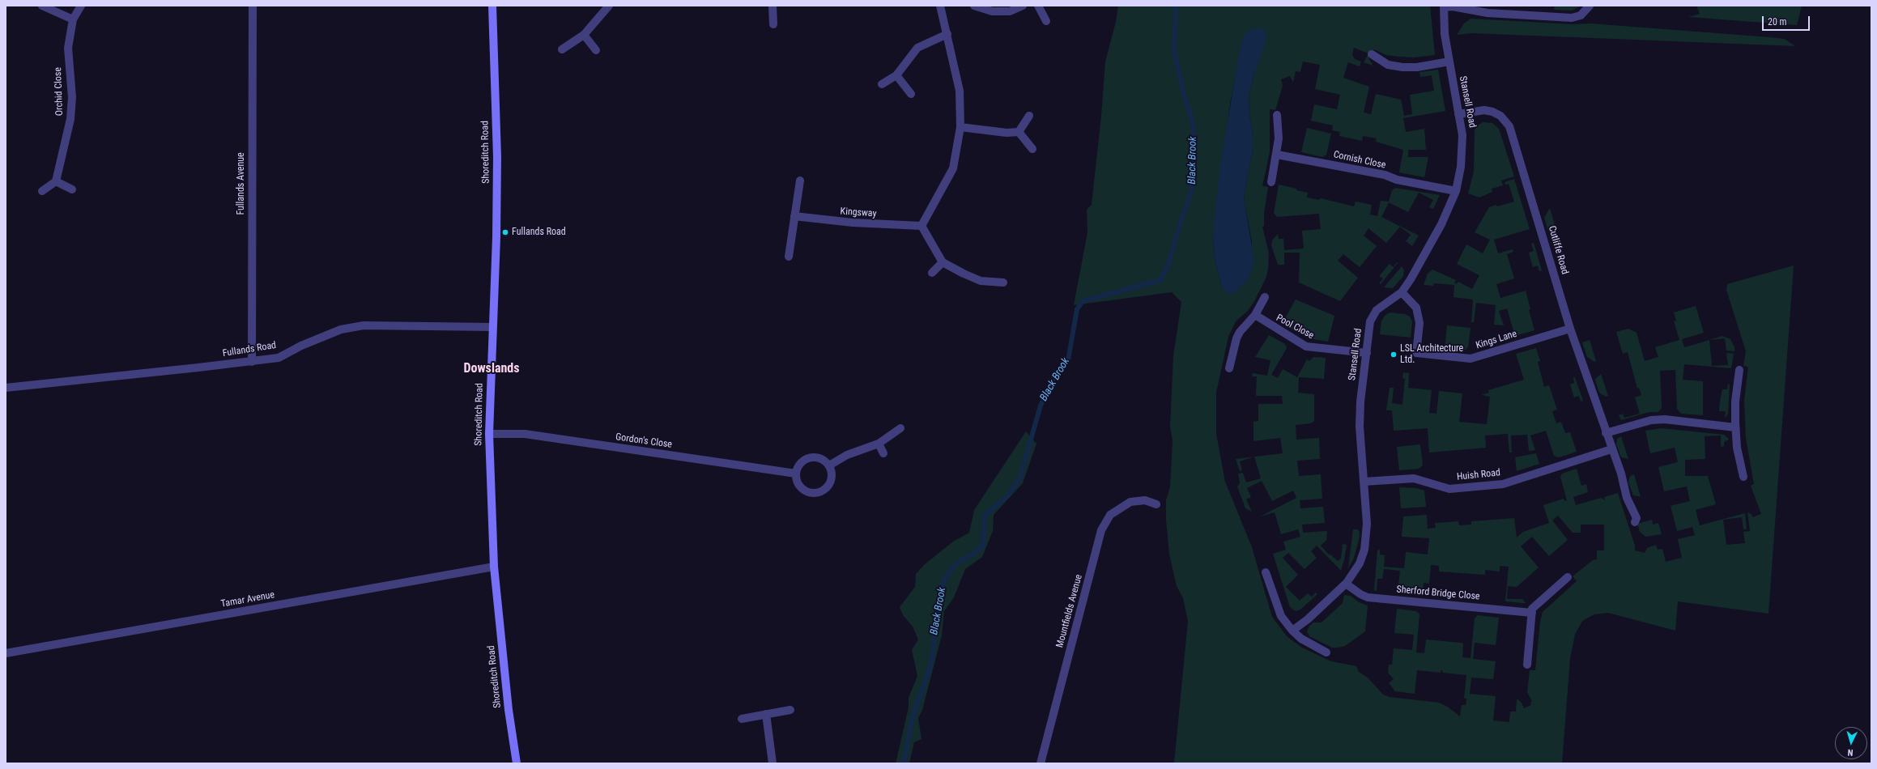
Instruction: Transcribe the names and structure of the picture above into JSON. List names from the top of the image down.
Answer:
{
  "streets": {
    "main road": ["Shoreditch Road"],
    "street": [
      "Orchid Close",
      "Stansell Road",
      "Cornish Close",
      "Fullands Avenue",
      "Kingsway",
      "Cutliffe Road",
      "Pool Close",
      "Kings Lane",
      "Fullands Road",
      "Gordon's Close",
      "Huish Road",
      "Sherford Bridge Close",
      "Tamar Avenue",
      "Mountfields Avenue"
    ]
  },
  "crossings": [
    ["Stansell Road", "Cornish Close"],
    ["Stansell Road", "Cutliffe Road"],
    ["Stansell Road", "Pool Close"],
    ["Stansell Road", "Kings Lane"],
    ["Stansell Road", "Huish Road"],
    ["Stansell Road", "Sherford Bridge Close"],
    ["Shoreditch Road", "Fullands Road"],
    ["Shoreditch Road", "Gordon's Close"],
    ["Shoreditch Road", "Tamar Avenue"],
    ["Fullands Avenue", "Fullands Road"],
    ["Cutliffe Road", "Kings Lane"],
    ["Cutliffe Road", "Huish Road"]
  ],
  "districts": ["Dowslands"],
  "water": ["Black Brook"],
  "places": ["Fullands Road", "LSL Architecture Ltd."],
  "scale_bar": "20 m",
  "north": "bottom"
}
